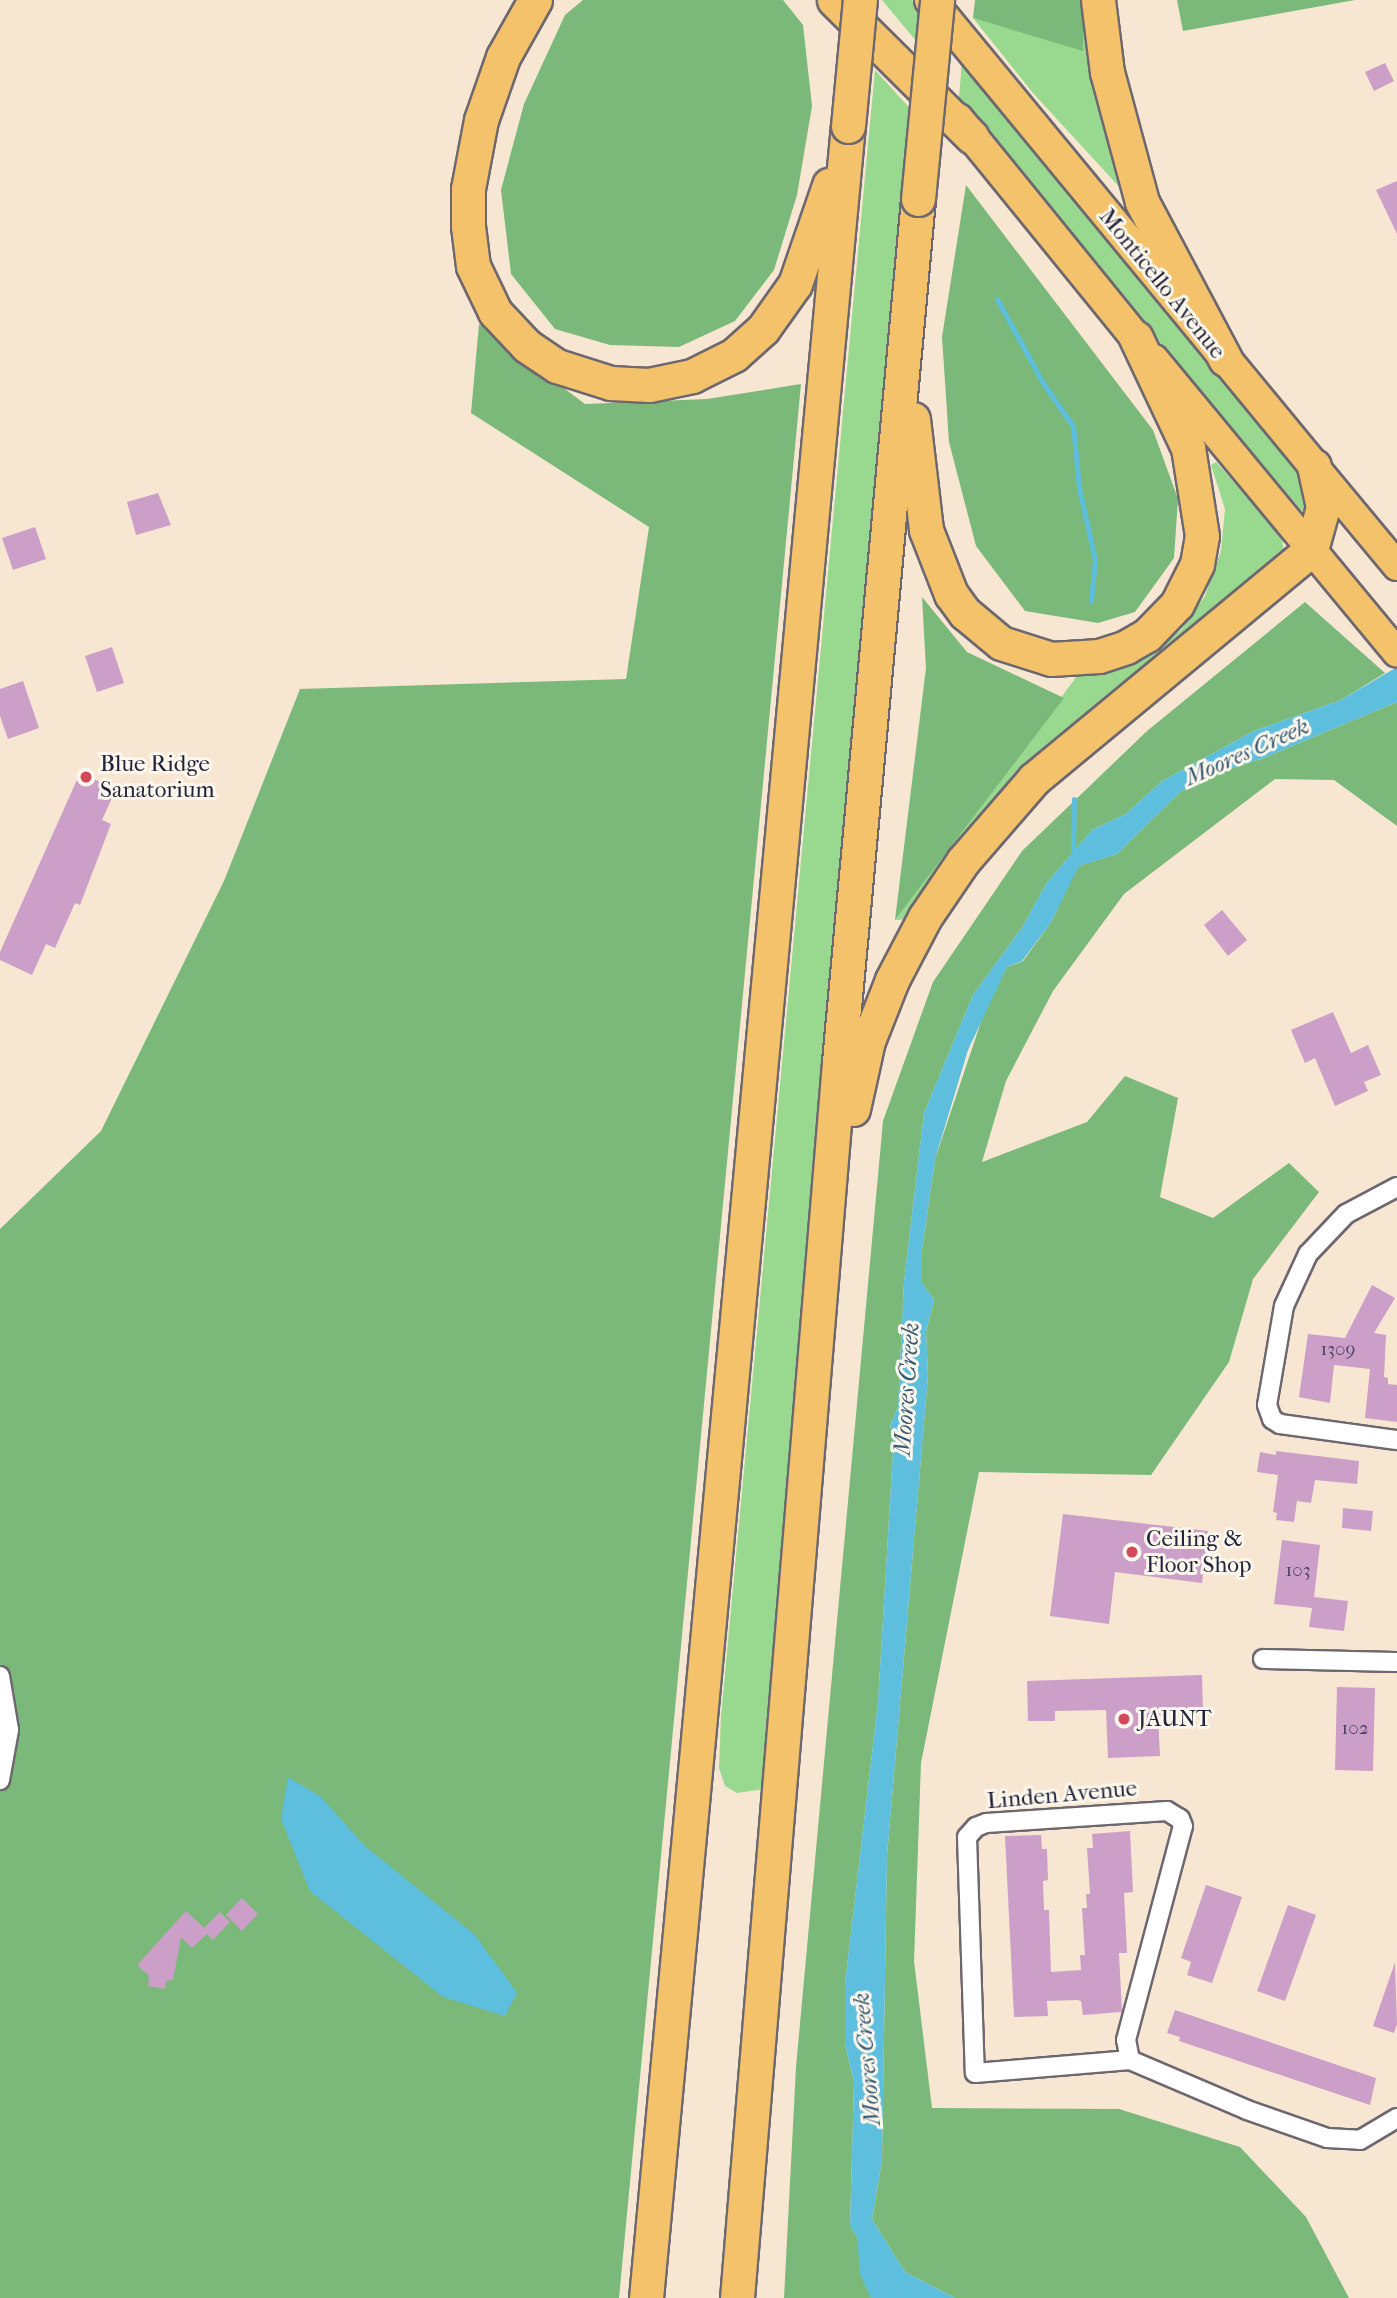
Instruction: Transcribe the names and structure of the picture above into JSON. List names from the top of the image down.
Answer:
{
  "streets": {
    "highway": ["Monticello Avenue"],
    "street": ["Linden Avenue"]
  },
  "water": ["Moores Creek"],
  "places": ["Blue Ridge Sanatorium", "Ceiling & Floor Shop", "JAUNT"],
  "house_numbers": ["1309", "103", "102"]
}
